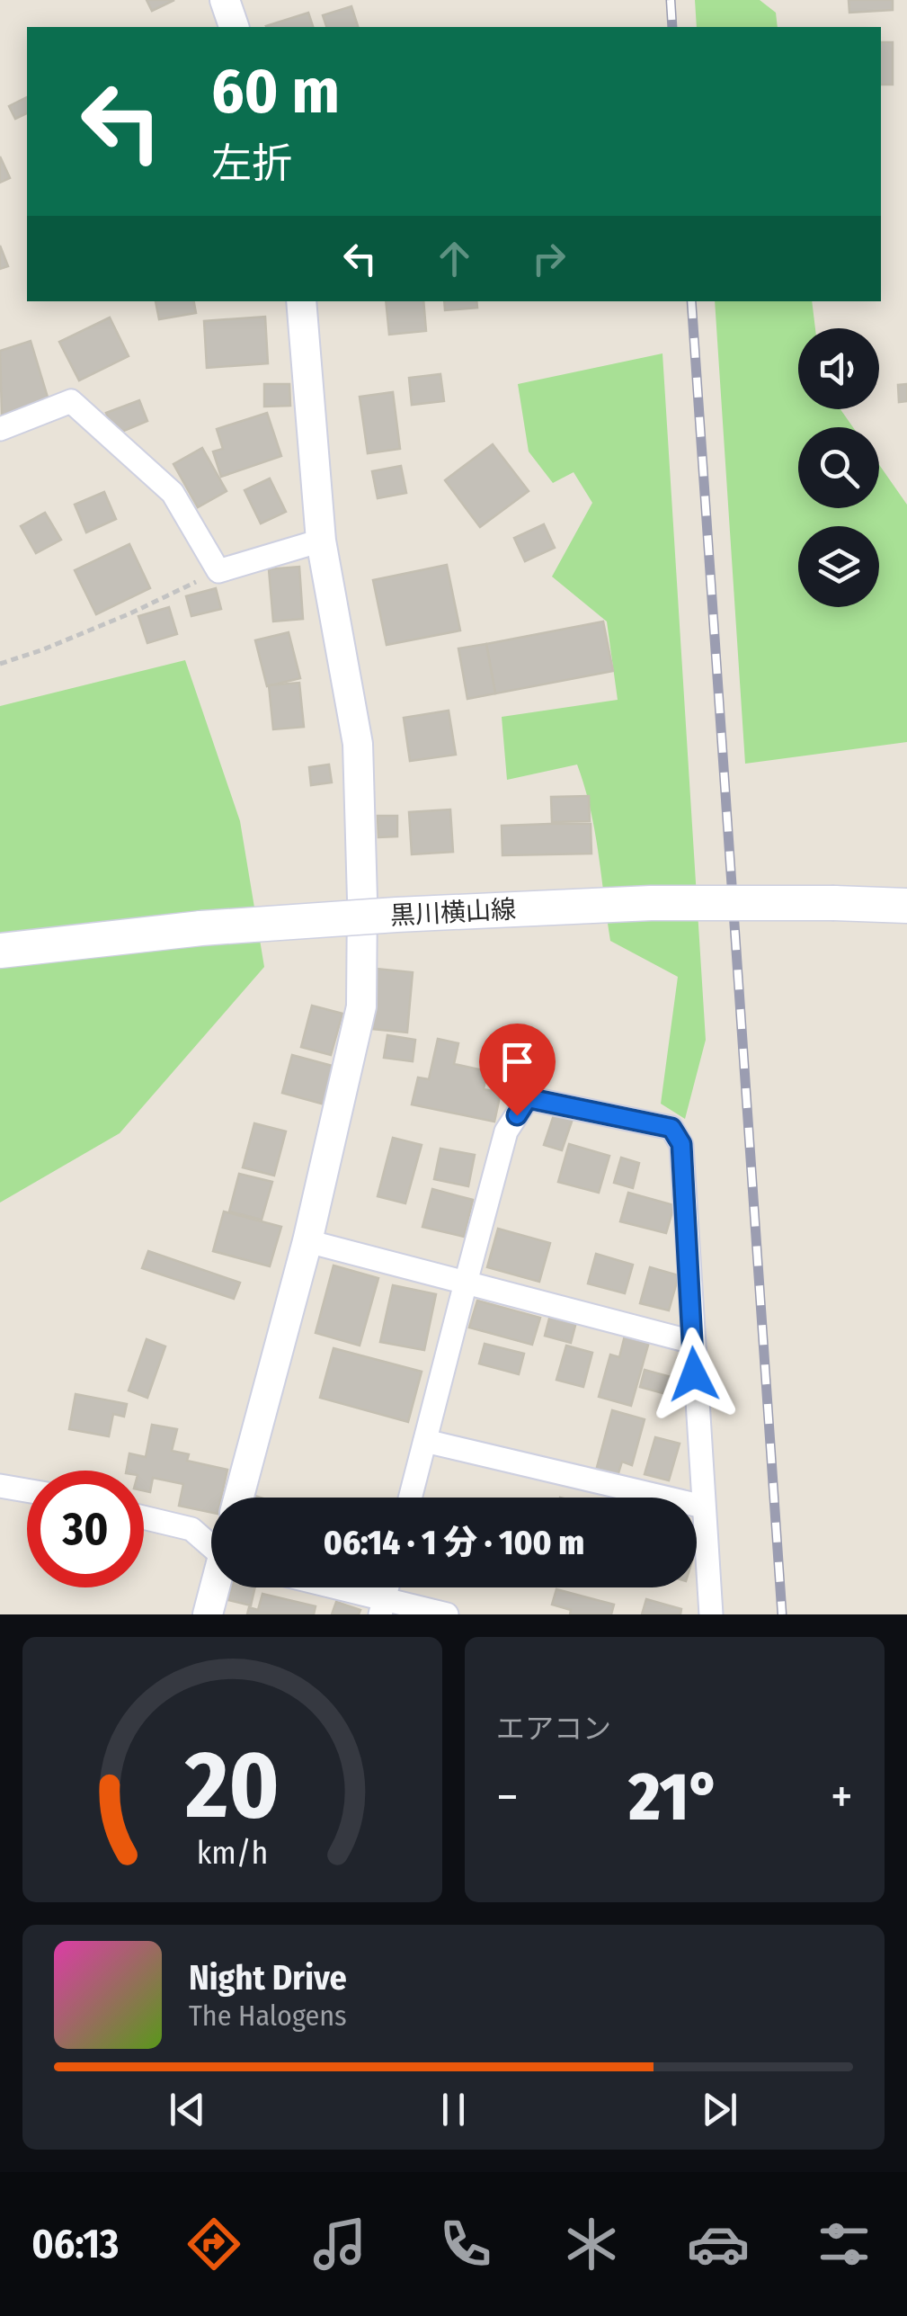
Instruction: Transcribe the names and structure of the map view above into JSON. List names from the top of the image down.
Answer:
{
  "streets": {
    "main road": ["黒川横山線"]
  },
  "page": {
    "turn": ["60 m", "左折"],
    "limit": "30",
    "trip": "06:14 · 1 分 · 100 m",
    "tile": "エアコン",
    "heat": ["−", "21°", "+"],
    "song": ["Night Drive", "The Halogens"],
    "tabs": "06:13",
    "gauge": ["20", "km/h"]
  }
}
